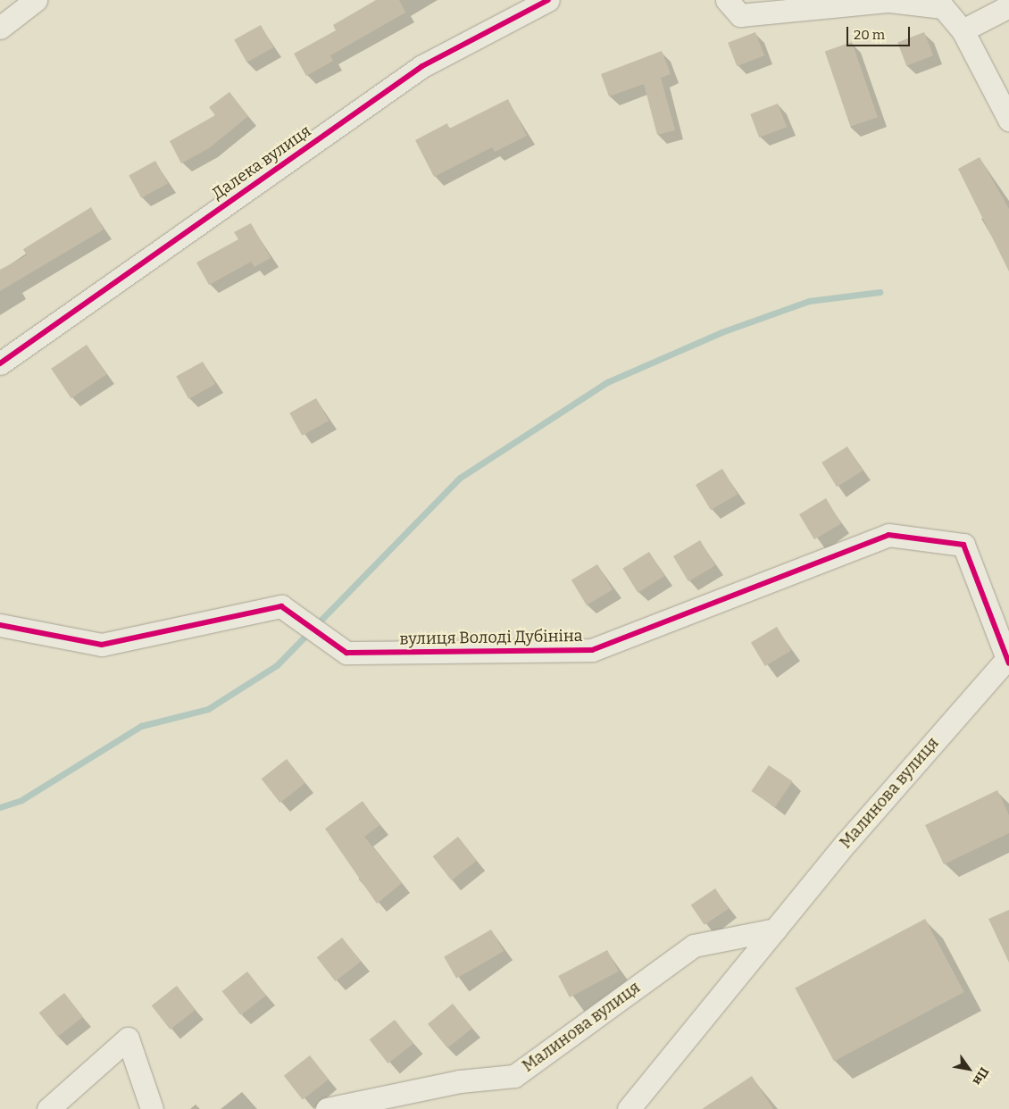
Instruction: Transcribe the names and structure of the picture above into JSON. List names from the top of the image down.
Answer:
{
  "streets": {
    "street": ["Далека вулиця", "вулиця Володі Дубініна", "Малинова вулиця"]
  },
  "crossings": [
    ["вулиця Володі Дубініна", "Малинова вулиця"]
  ],
  "scale_bar": "20 m",
  "north": "bottom right"
}
